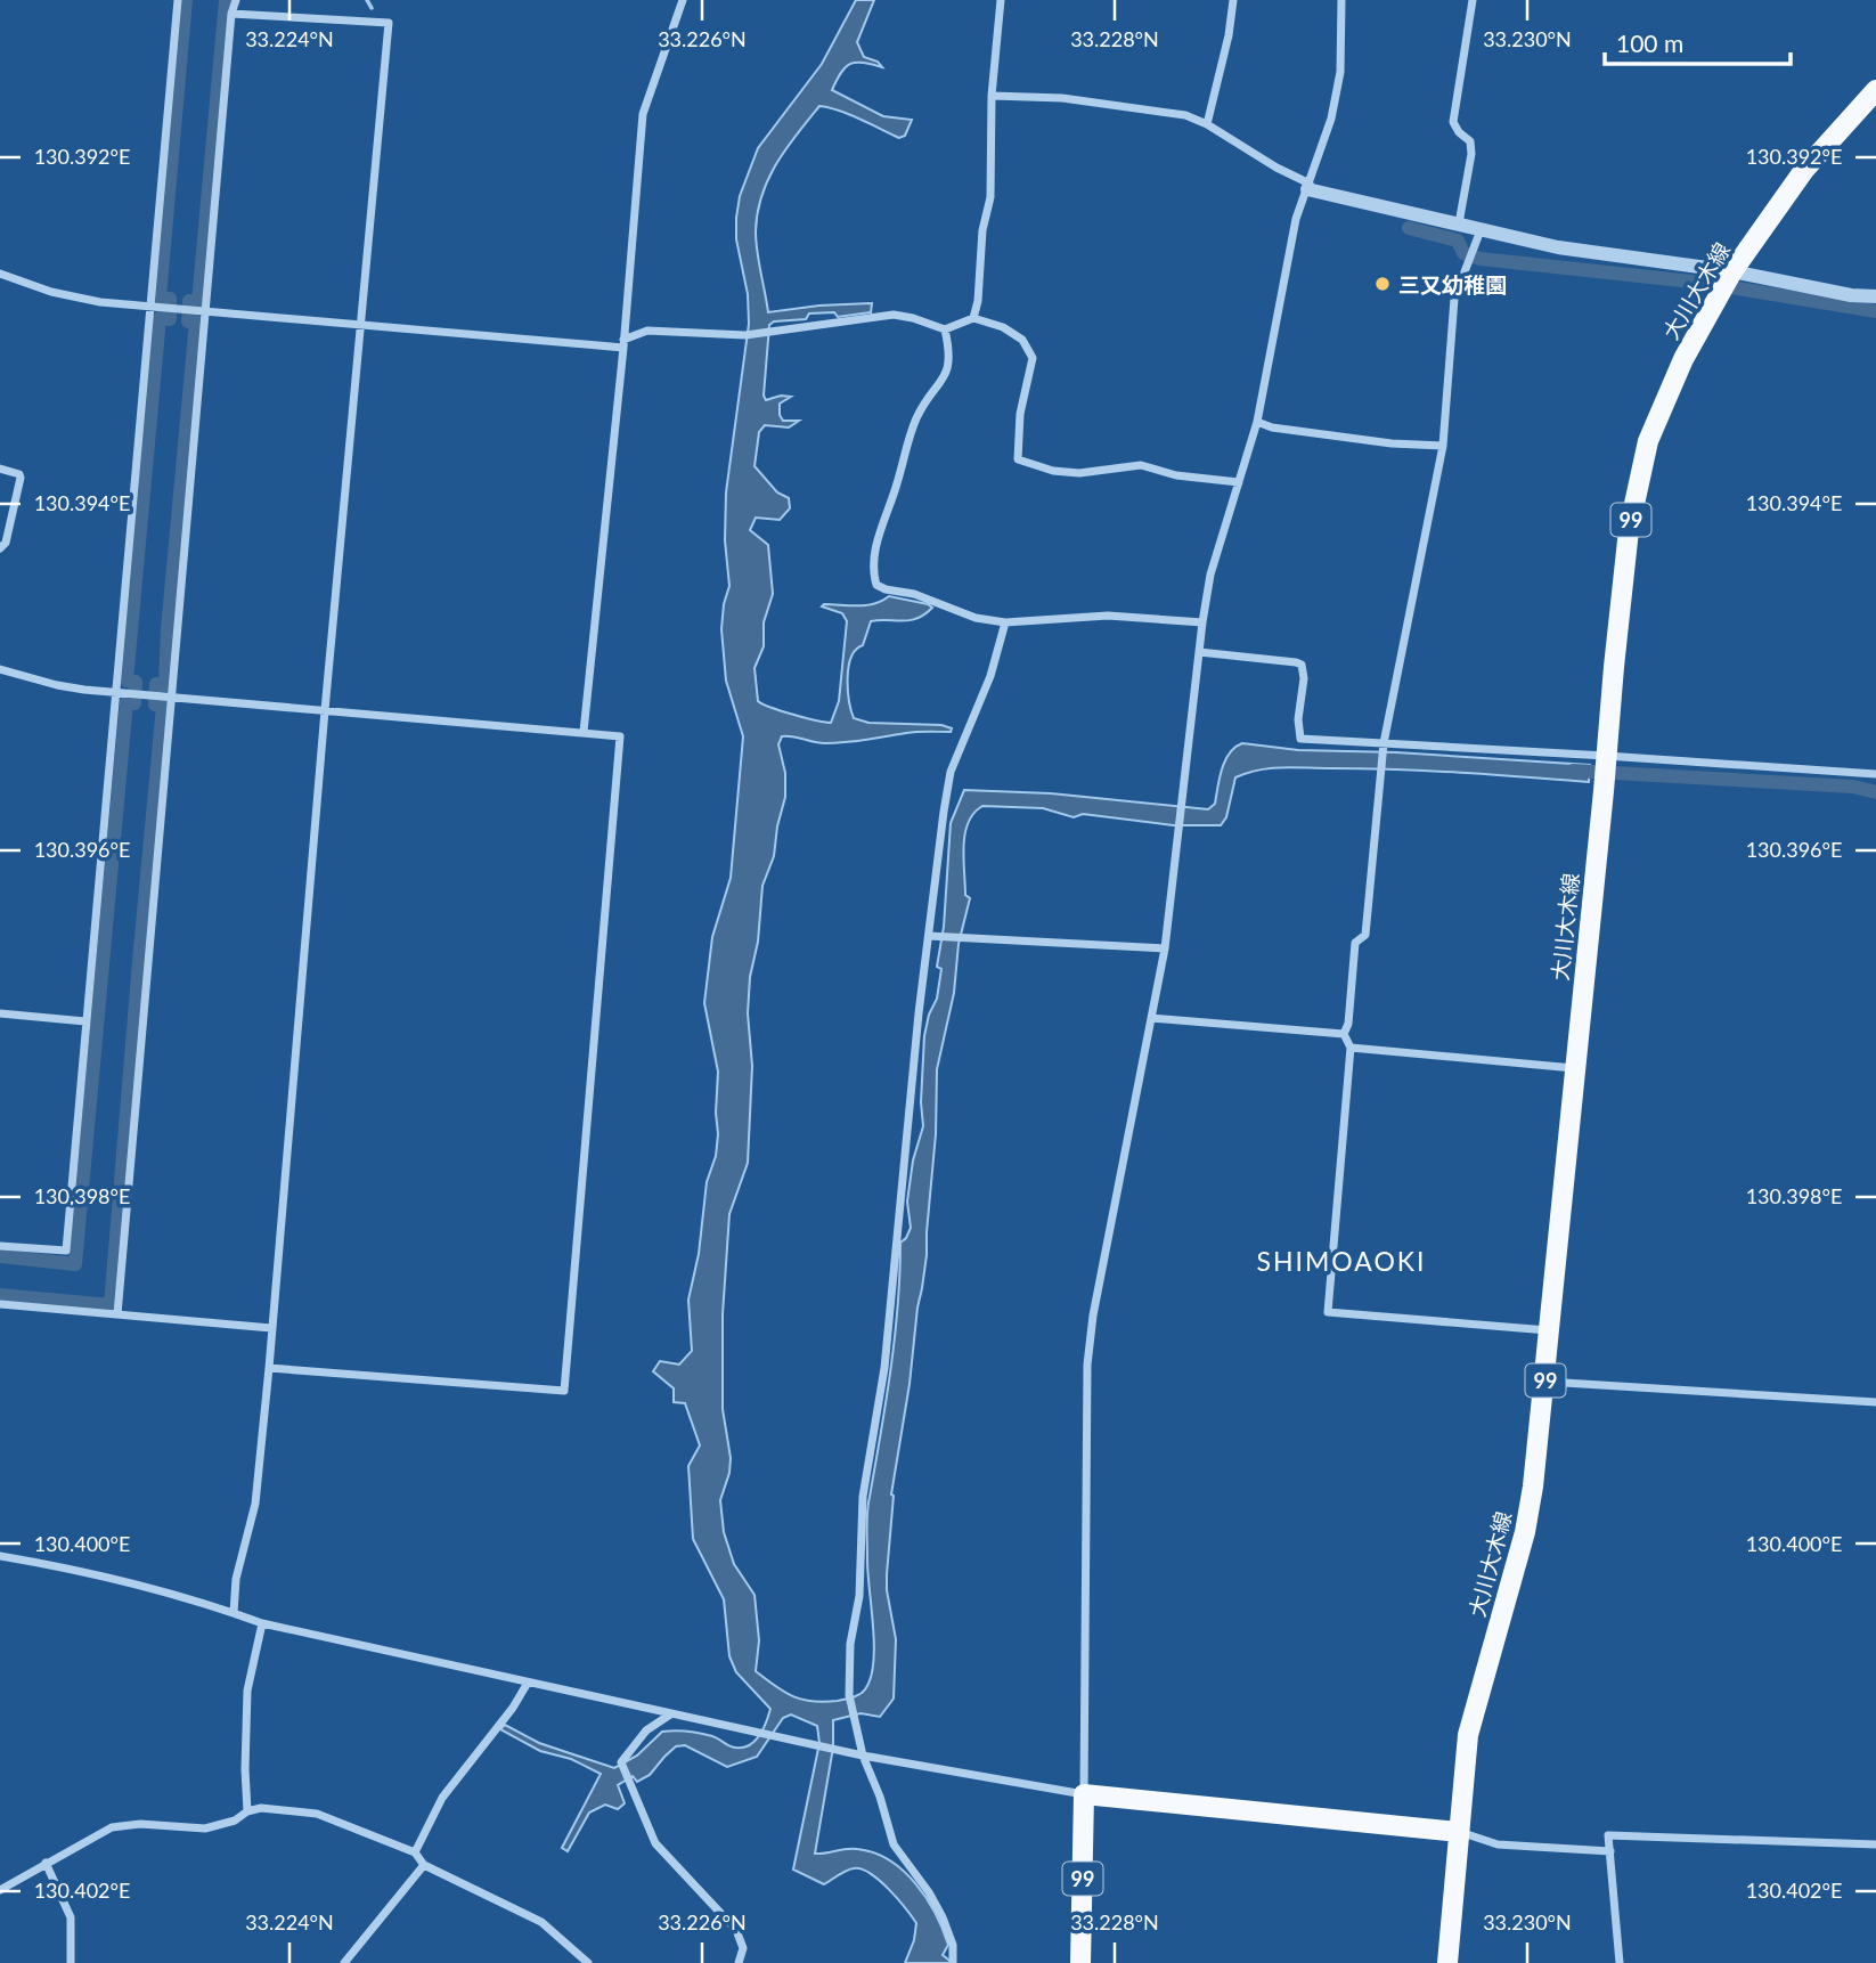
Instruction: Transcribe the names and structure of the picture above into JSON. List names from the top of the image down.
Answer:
{
  "streets": {
    "main road": ["大川大木線", "99"]
  },
  "districts": ["SHIMOAOKI"],
  "places": ["三又幼稚園"],
  "scale_bar": "100 m",
  "coordinates": [
    "33.224°N",
    "33.226°N",
    "33.228°N",
    "33.230°N",
    "130.392°E",
    "130.394°E",
    "130.396°E",
    "130.398°E",
    "130.400°E",
    "130.402°E"
  ]
}
